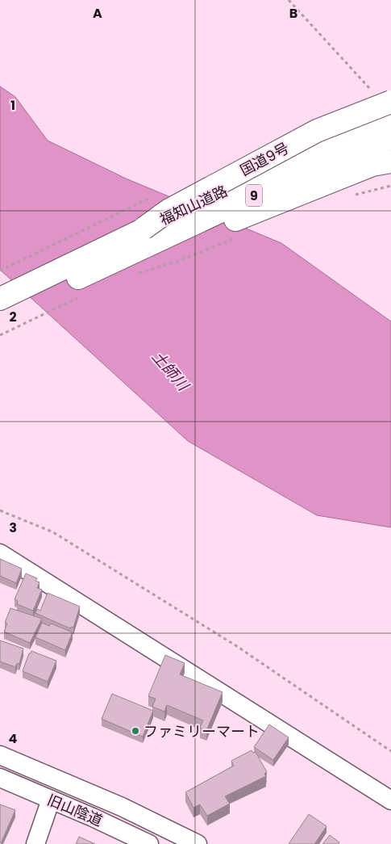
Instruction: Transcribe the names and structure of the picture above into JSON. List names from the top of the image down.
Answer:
{
  "streets": {
    "highway": ["国道9号", "9", "福知山道路"],
    "street": ["旧山陰道"]
  },
  "crossings": [
    ["国道9号", "福知山道路"],
    ["9", "福知山道路"]
  ],
  "water": ["土師川"],
  "places": ["ファミリーマート"],
  "grid": {
    "columns": ["A", "B"],
    "rows": [
      "1",
      "2",
      "3",
      "4"
    ]
  }
}
